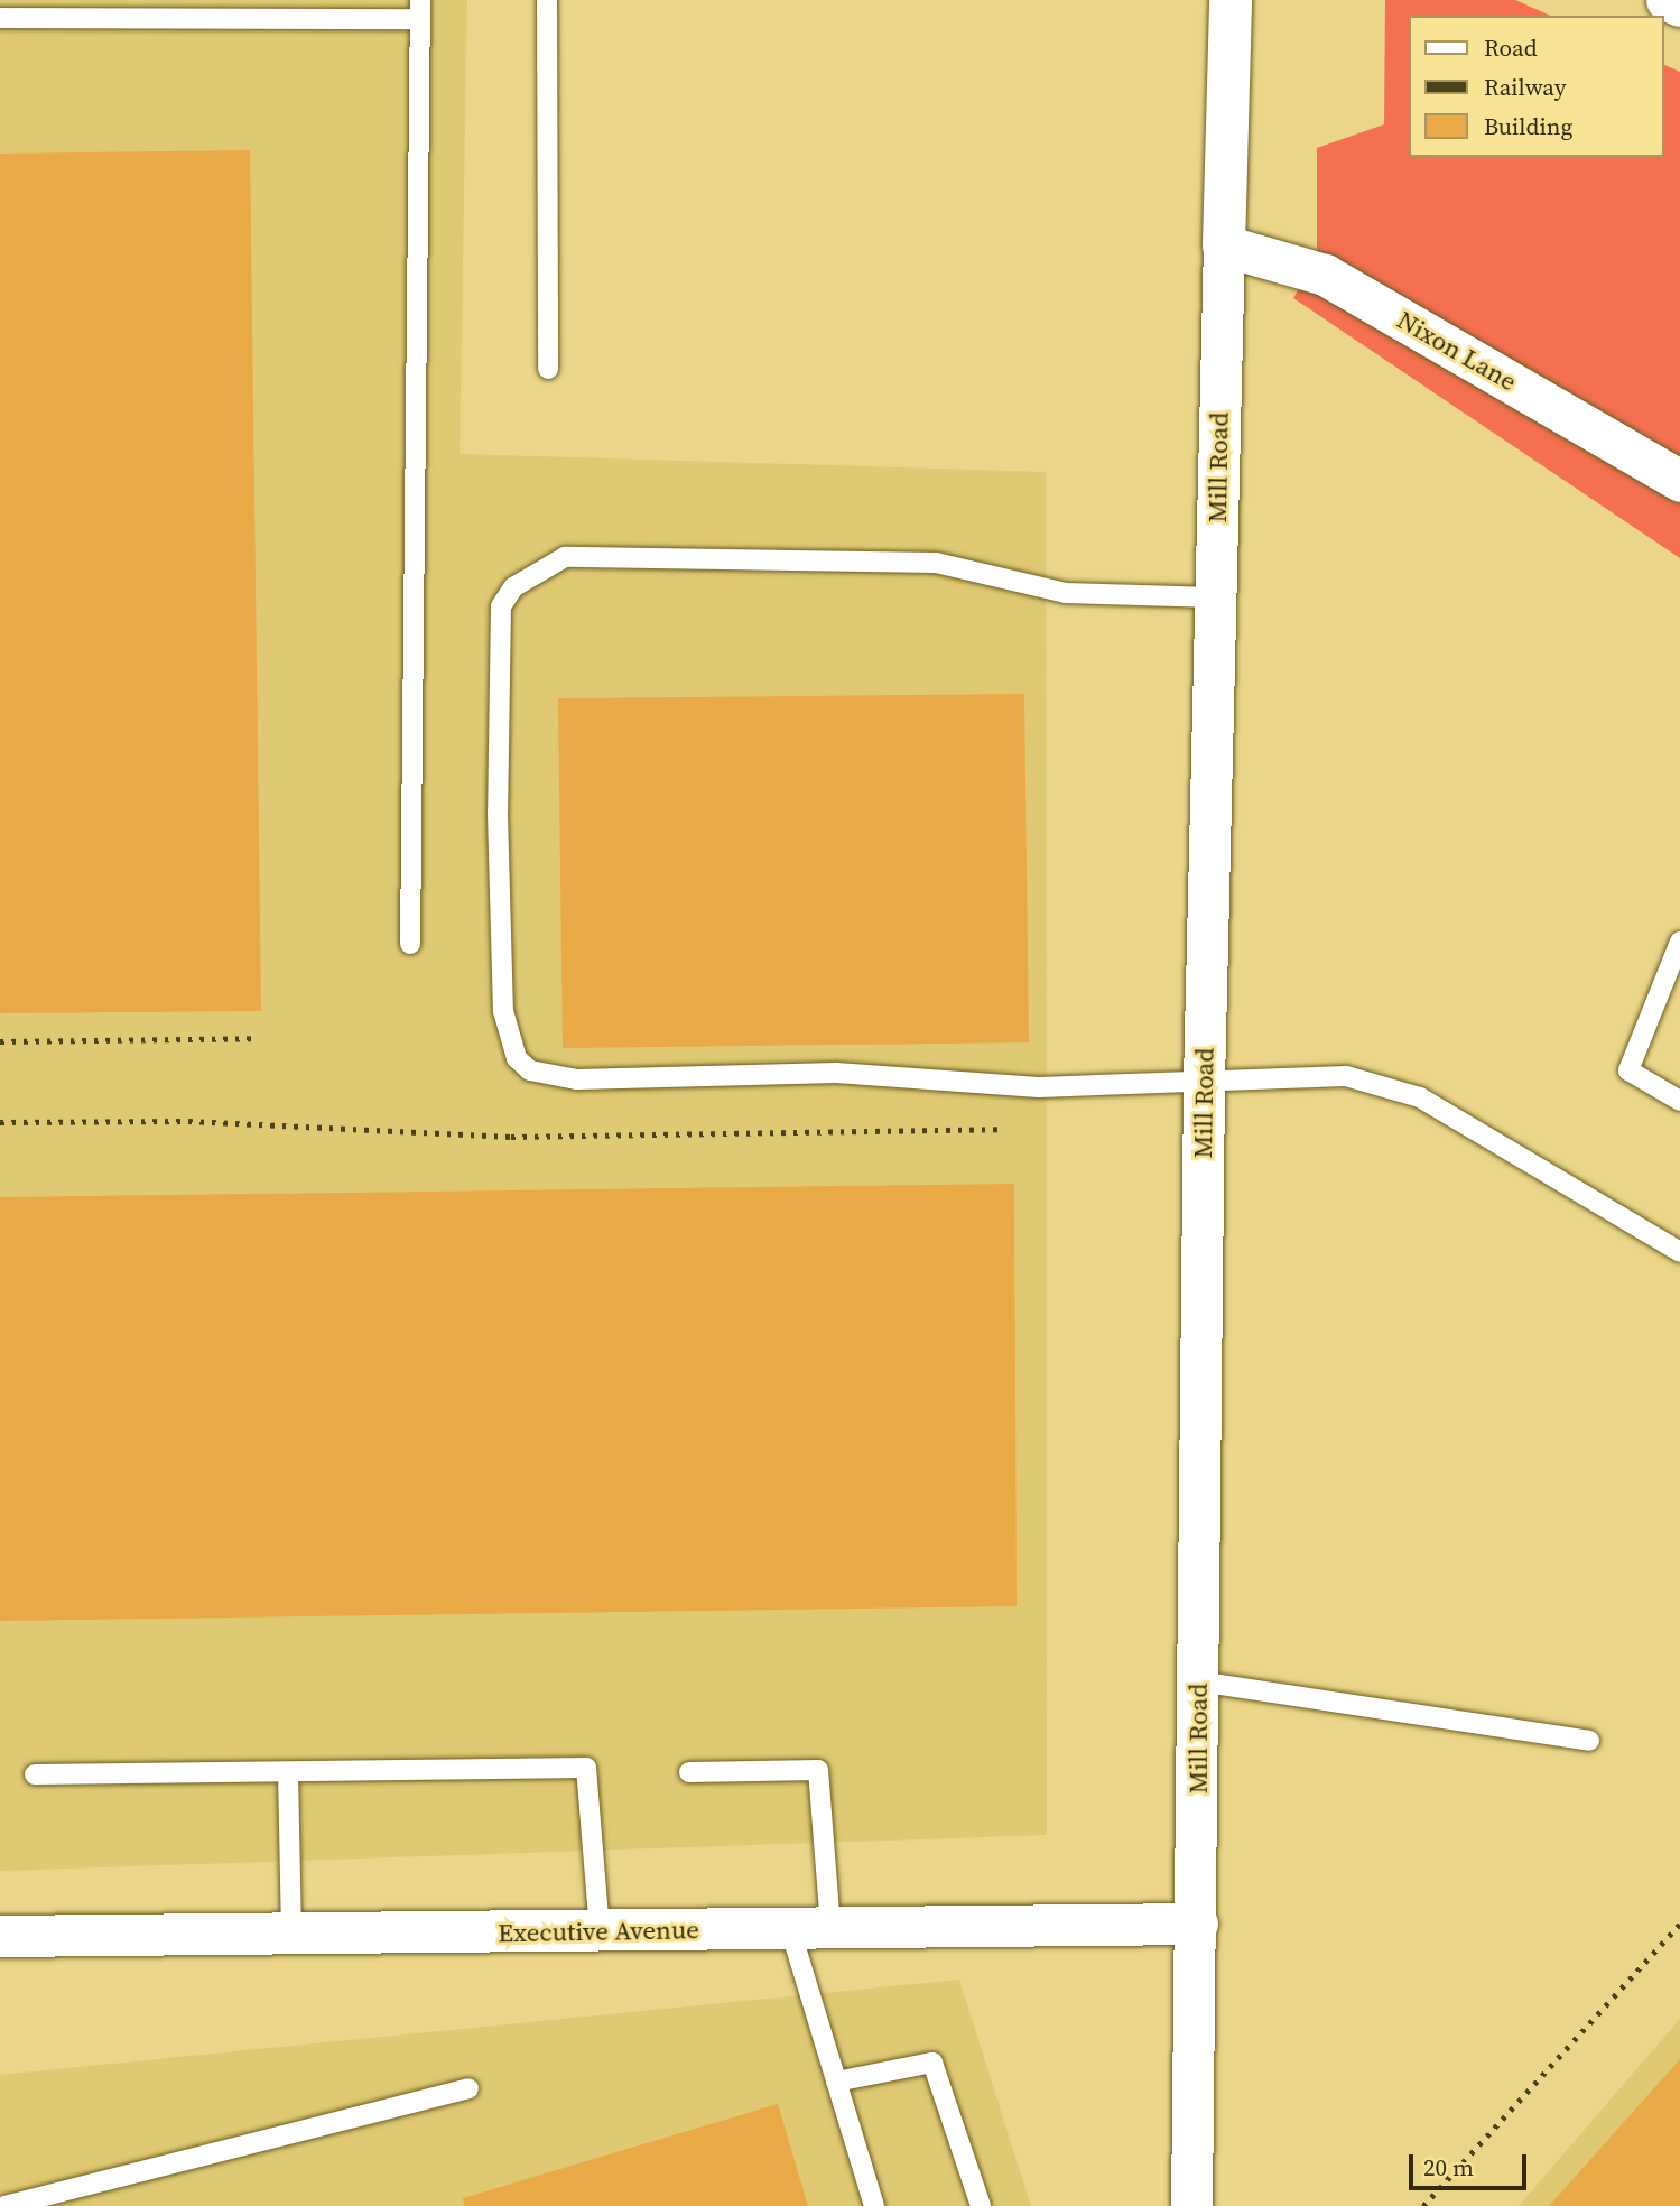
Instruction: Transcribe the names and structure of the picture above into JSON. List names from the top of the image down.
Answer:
{
  "streets": {
    "street": ["Nixon Lane", "Mill Road", "Executive Avenue"]
  },
  "crossings": [
    ["Nixon Lane", "Mill Road"],
    ["Mill Road", "Executive Avenue"]
  ],
  "legend": ["Road", "Railway", "Building"],
  "scale_bar": "20 m"
}
